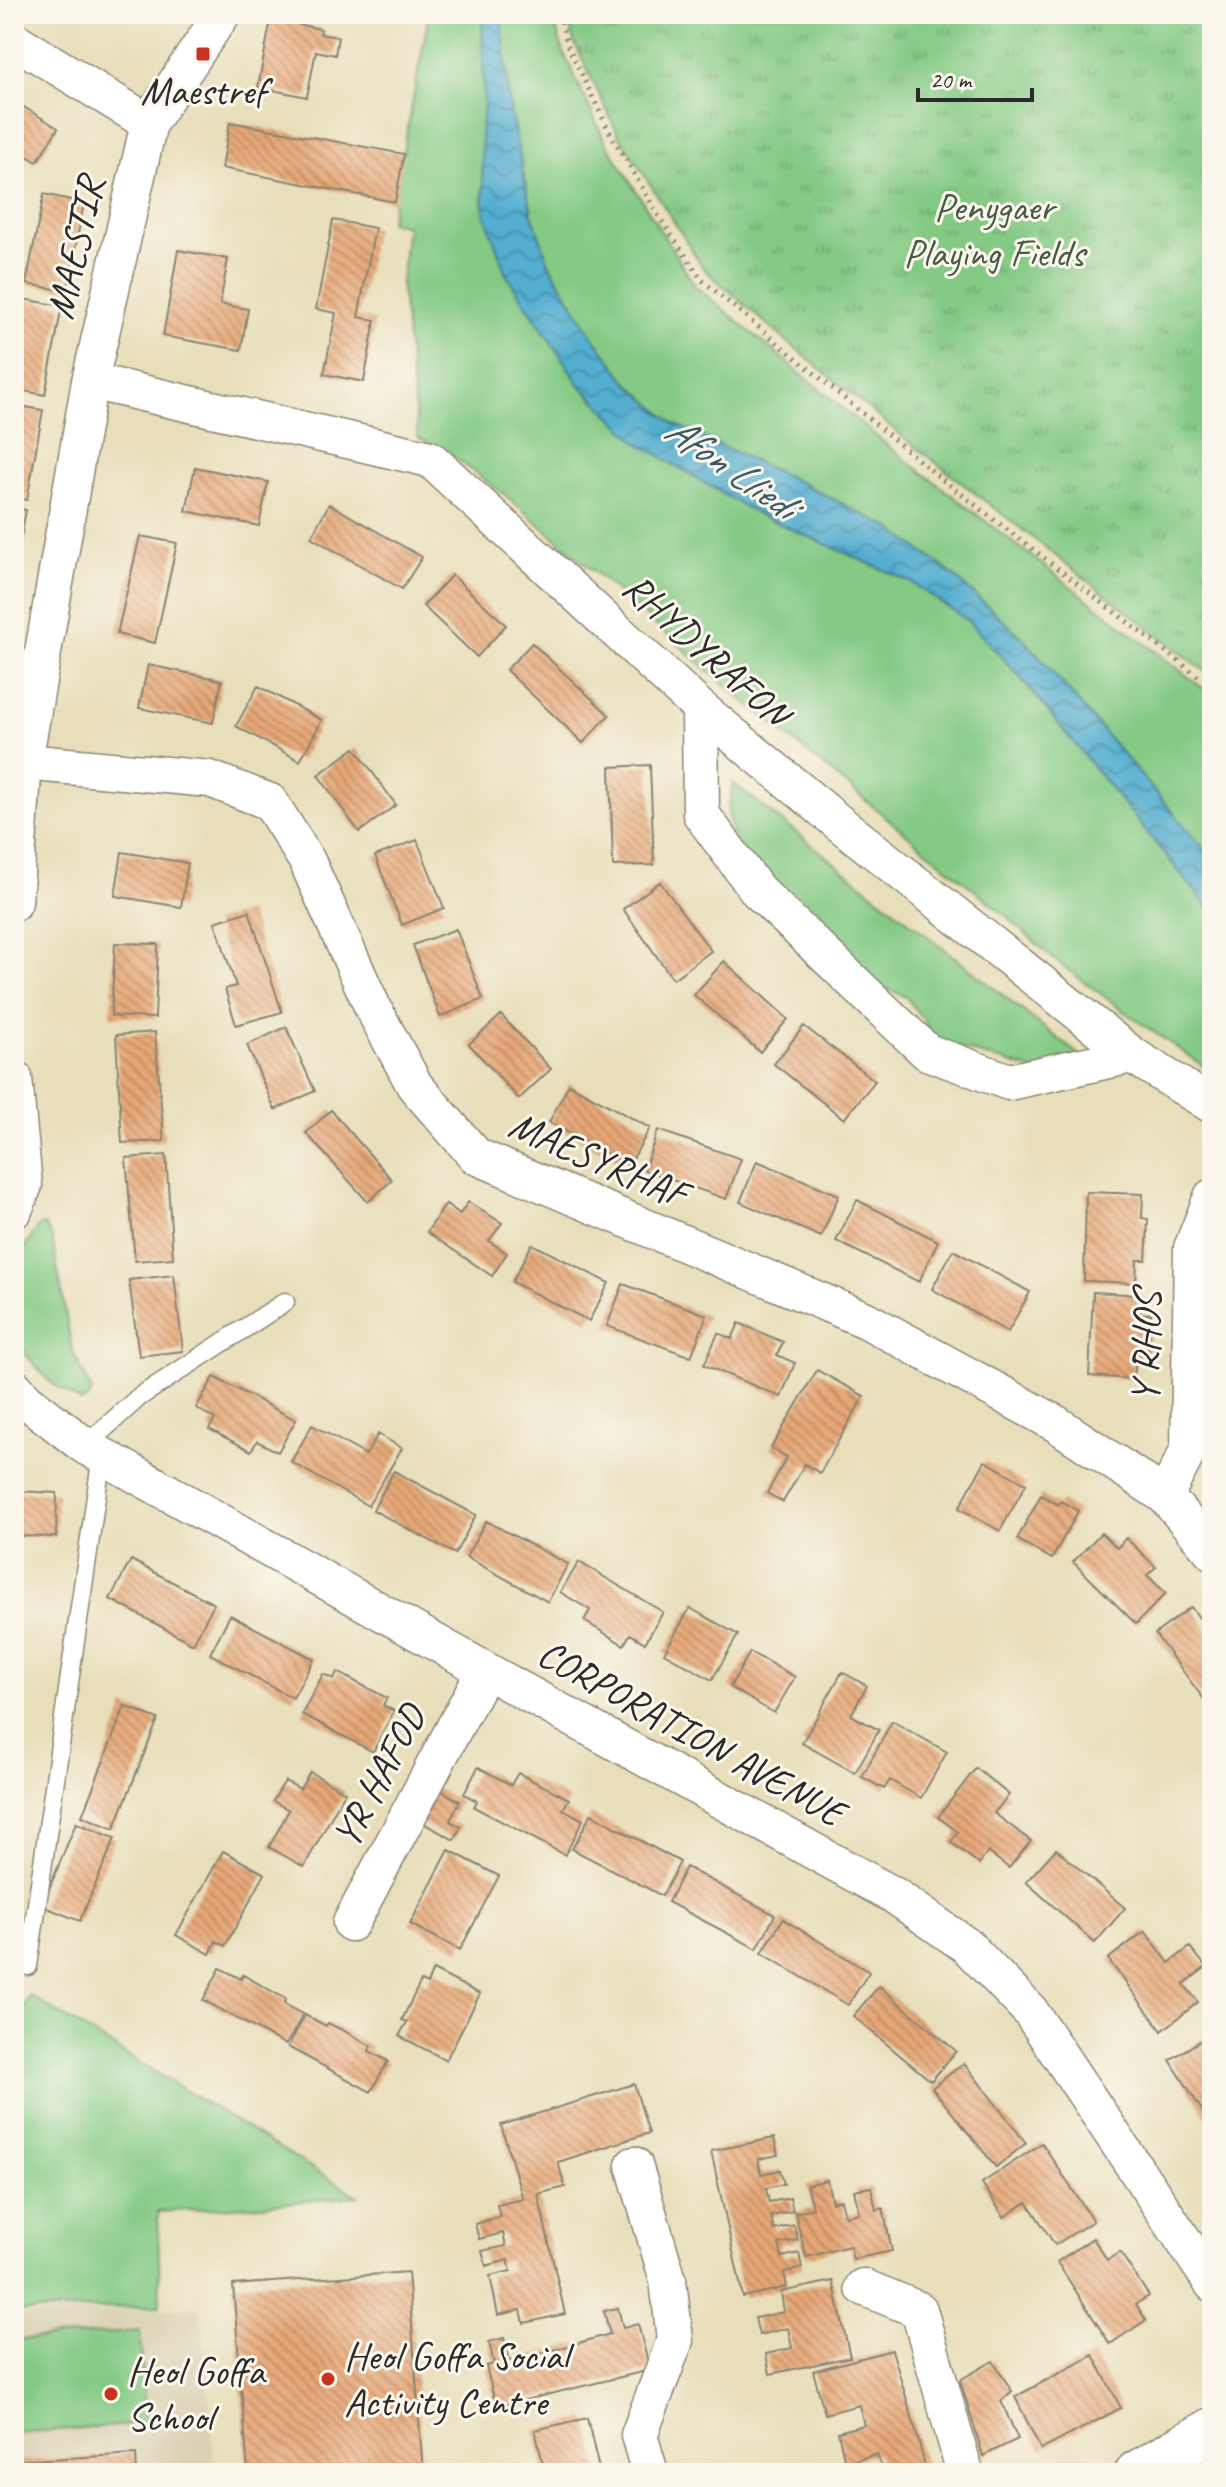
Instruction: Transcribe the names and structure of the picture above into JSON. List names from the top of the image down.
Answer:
{
  "streets": {
    "street": [
      "MAESTIR",
      "RHYDYRAFON",
      "MAESYRHAF",
      "Y RHOS",
      "CORPORATION AVENUE",
      "YR HAFOD"
    ]
  },
  "crossings": [
    ["MAESTIR", "RHYDYRAFON"],
    ["MAESTIR", "MAESYRHAF"],
    ["MAESYRHAF", "Y RHOS"],
    ["CORPORATION AVENUE", "YR HAFOD"]
  ],
  "water": ["Afon Lliedi"],
  "parks": ["Penygaer Playing Fields"],
  "places": {
    "transit": ["Maestref"],
    "other": ["Heol Goffa Social Activity Centre", "Heol Goffa School"]
  },
  "scale_bar": "20 m"
}
